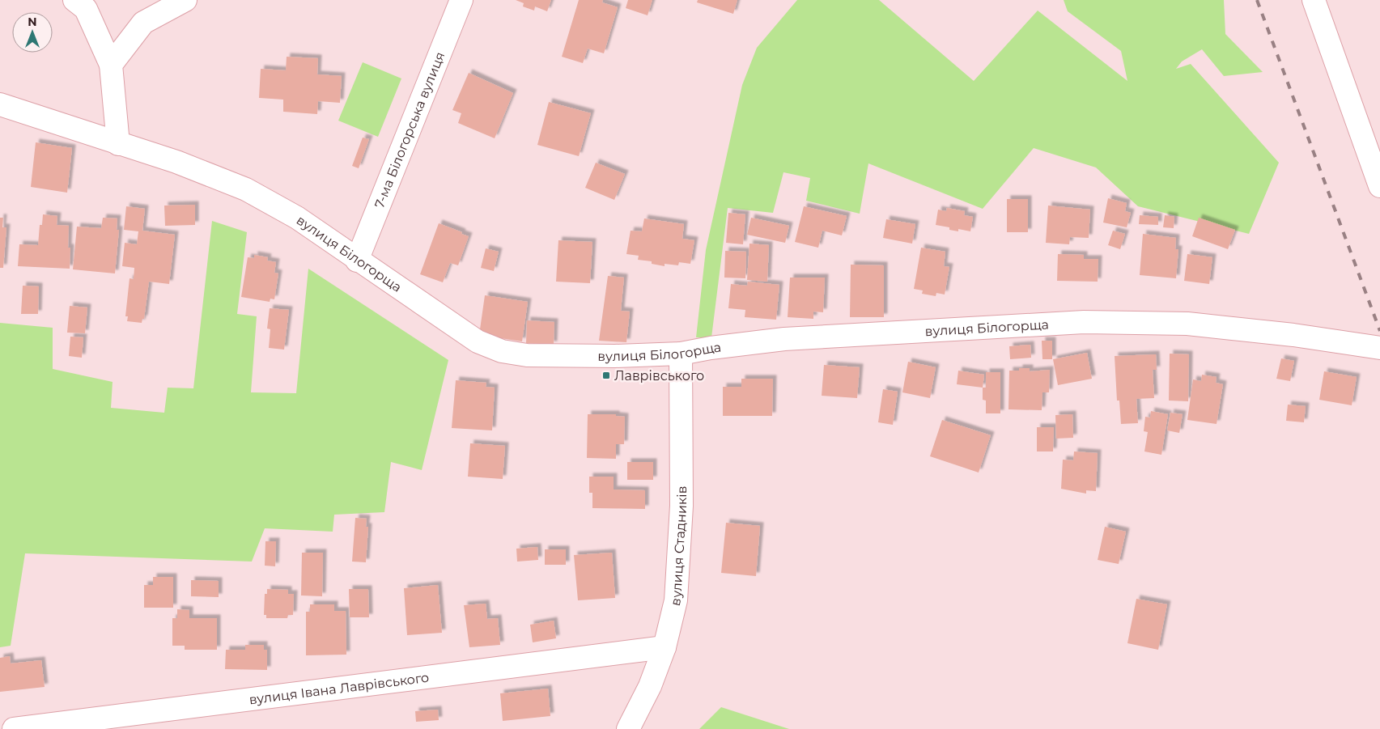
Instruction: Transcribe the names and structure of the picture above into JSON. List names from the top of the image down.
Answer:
{
  "streets": {
    "street": [
      "7-ма Білогорська вулиця",
      "вулиця Білогорща",
      "вулиця Стадників",
      "вулиця Івана Лаврівського"
    ]
  },
  "crossings": [
    ["7-ма Білогорська вулиця", "вулиця Білогорща"],
    ["вулиця Білогорща", "вулиця Стадників"],
    ["вулиця Стадників", "вулиця Івана Лаврівського"]
  ],
  "places": {
    "transit": ["Лаврівського"]
  },
  "north": "top"
}
